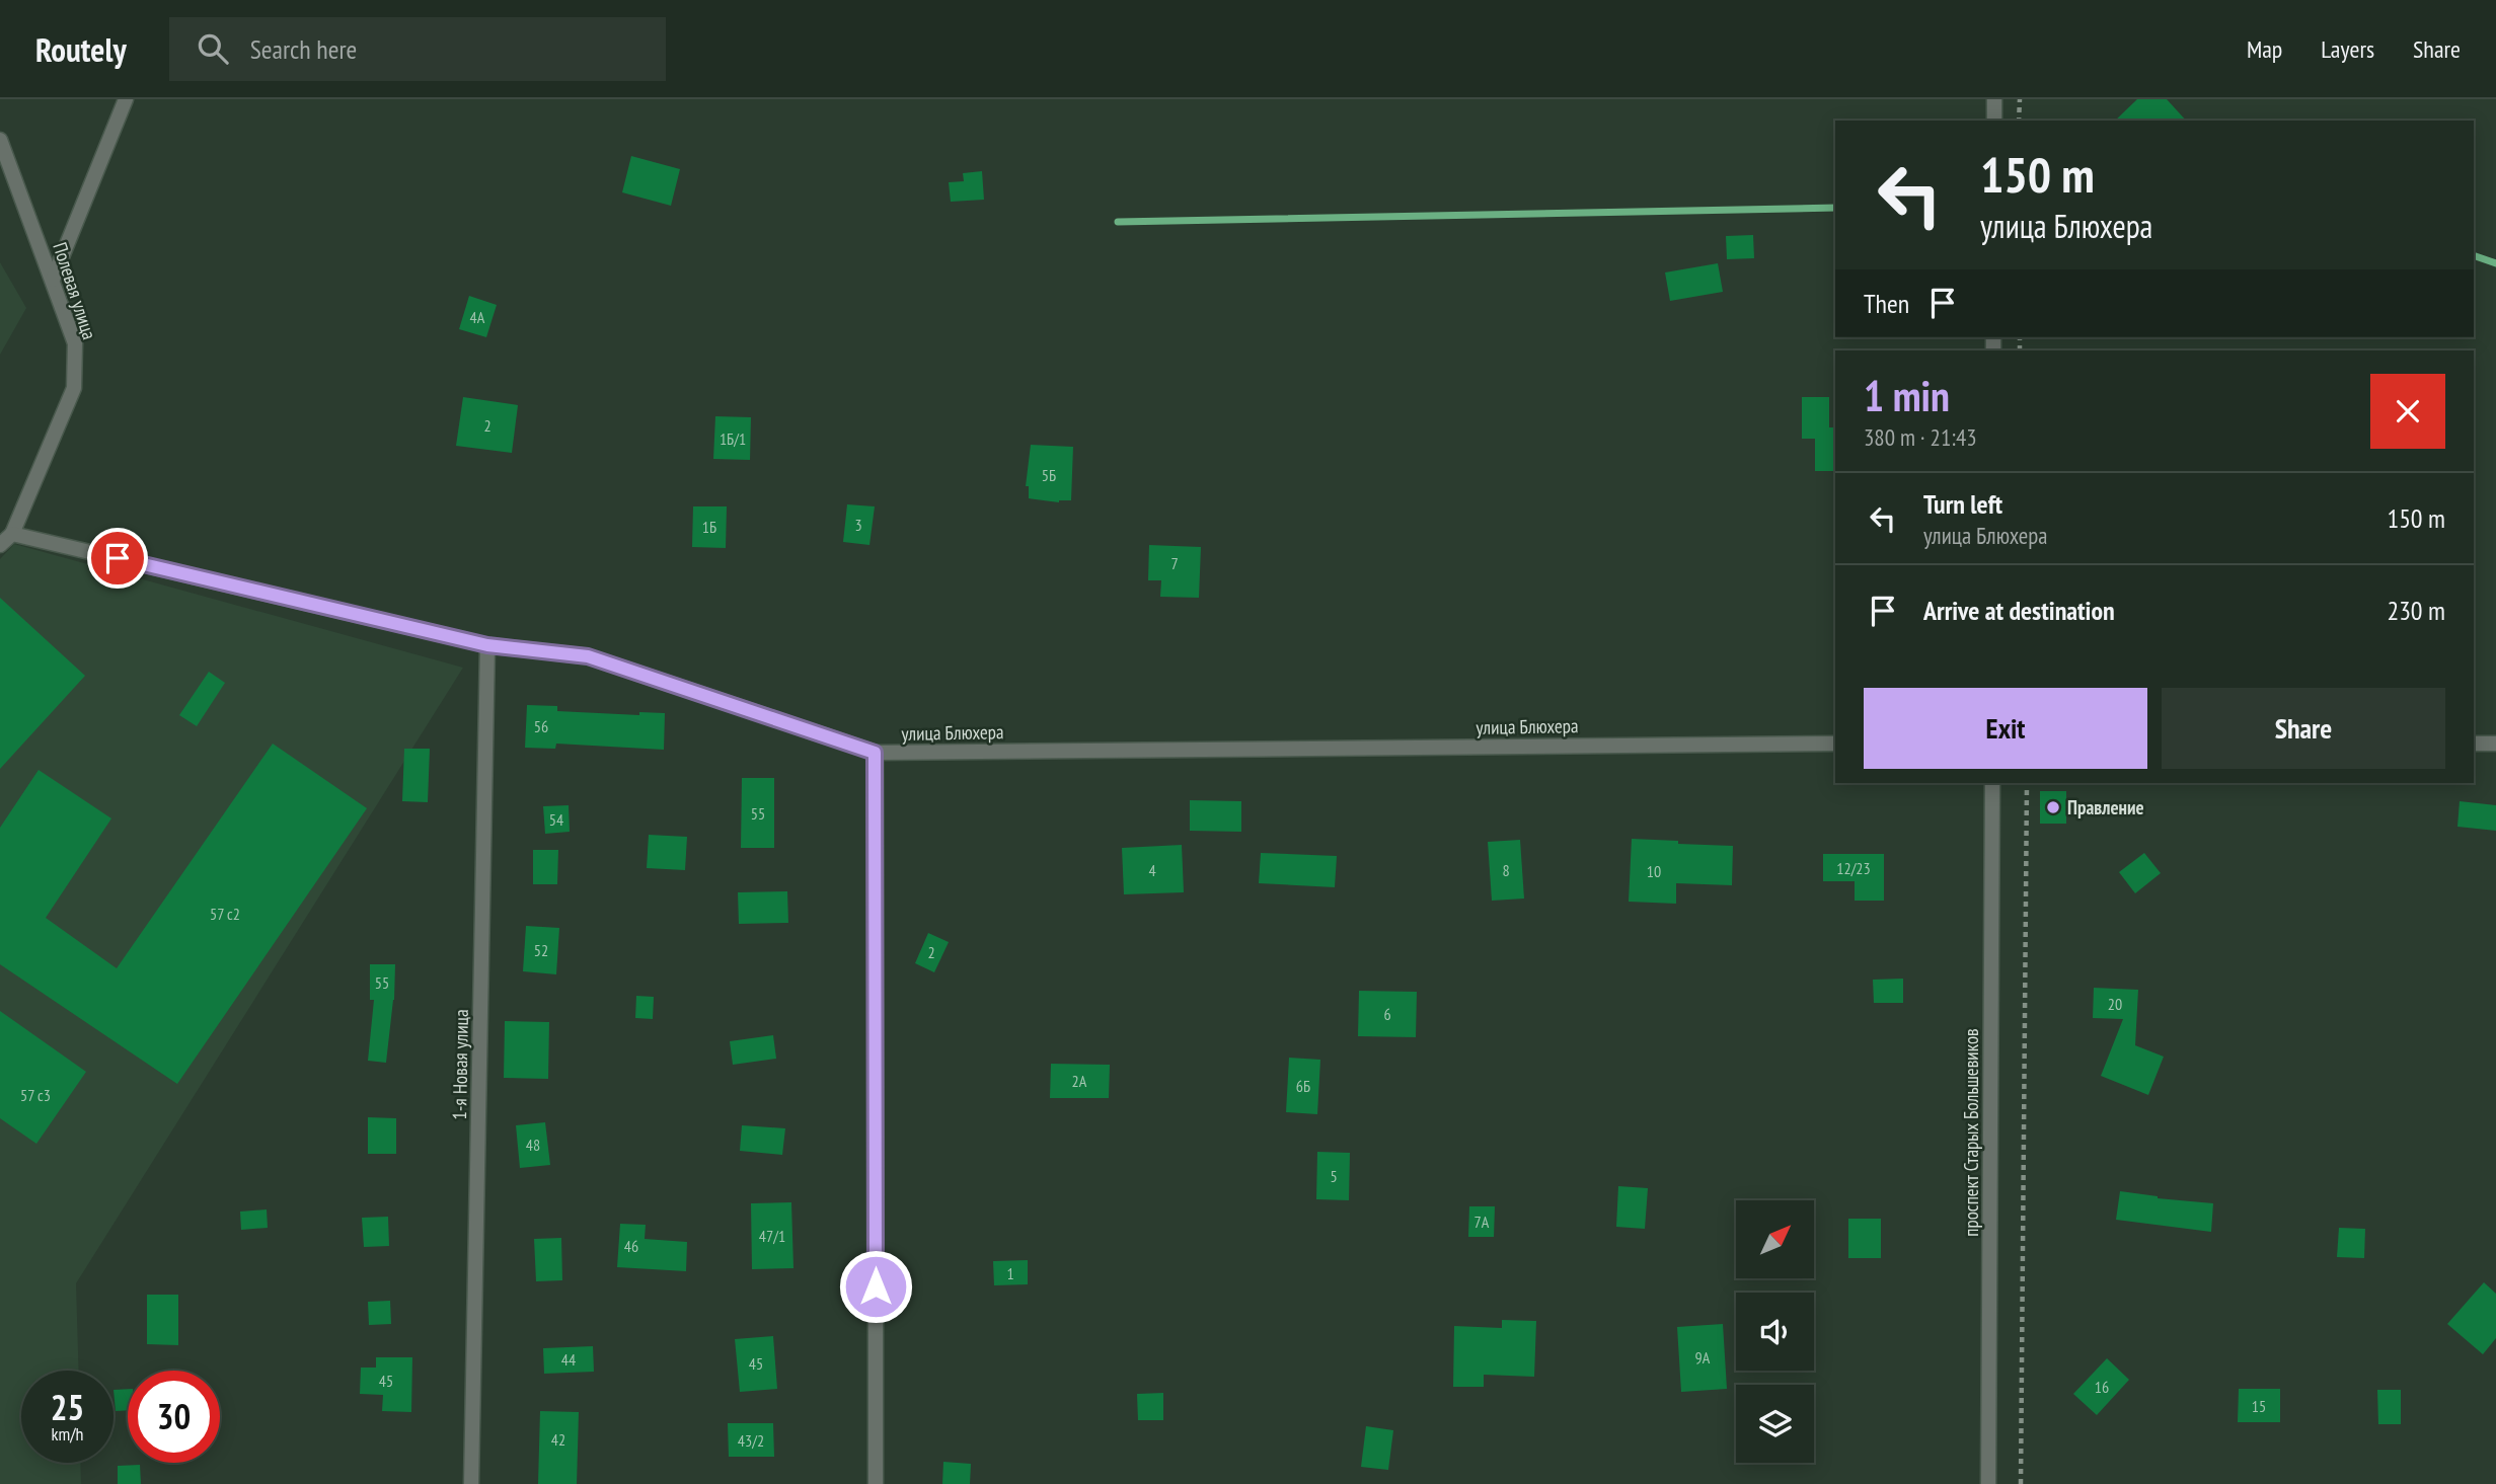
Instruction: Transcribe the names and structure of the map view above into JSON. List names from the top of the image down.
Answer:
{
  "streets": {
    "street": [
      "Полевая улица",
      "улица Блюхера",
      "1-я Новая улица",
      "проспект Старых Большевиков"
    ]
  },
  "crossings": [
    ["Полевая улица", "улица Блюхера"],
    ["улица Блюхера", "1-я Новая улица"]
  ],
  "places": ["Правление"],
  "house_numbers": [
    "4А",
    "2",
    "1Б/1",
    "5Б",
    "3",
    "1Б",
    "7",
    "56",
    "55",
    "54",
    "12/23",
    "4",
    "8",
    "10",
    "57 с2",
    "52",
    "2",
    "55",
    "20",
    "6",
    "2А",
    "6Б",
    "57 с3",
    "48",
    "5",
    "7А",
    "47/1",
    "46",
    "1",
    "9А",
    "44",
    "45",
    "45",
    "16",
    "15",
    "42",
    "43/2"
  ],
  "north": "top right",
  "page": {
    "header": "Routely",
    "search": "Search here",
    "nav": ["Map", "Layers", "Share"],
    "turn": ["150 m", "улица Блюхера"],
    "then": "Then",
    "heading": ["1 min", "380 m · 21:43"],
    "list": [
      {
        "name": "Turn left",
        "note": "улица Блюхера",
        "value": "150 m"
      },
      {
        "name": "Arrive at destination",
        "value": "230 m"
      }
    ],
    "buttons": ["Exit", "Share"],
    "speed": "25 km/h",
    "limit": "30"
  }
}
